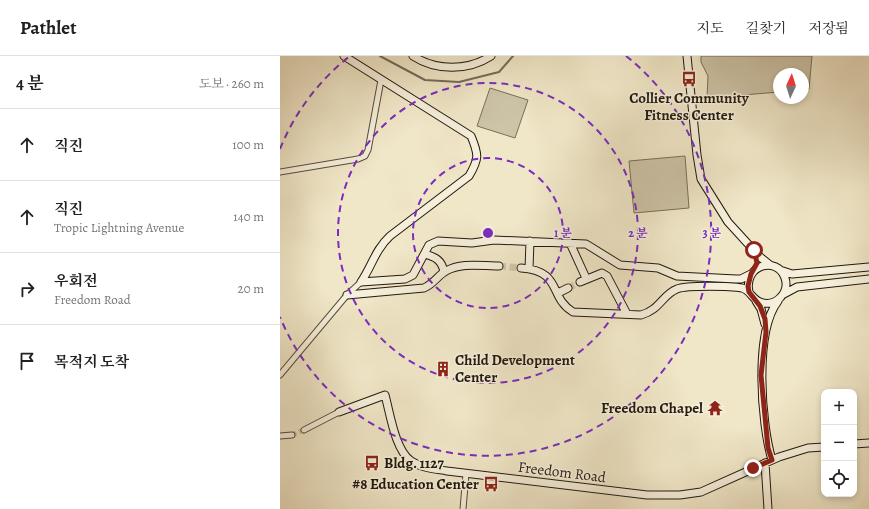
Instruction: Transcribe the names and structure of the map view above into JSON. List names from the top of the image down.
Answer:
{
  "streets": {
    "street": ["Freedom Road"]
  },
  "places": {
    "bus stop": ["Collier Community Fitness Center", "Bldg. 1127", "#8 Education Center"],
    "building": ["Child Development Center"],
    "temple": ["Freedom Chapel"]
  },
  "north": "top",
  "page": {
    "header": "Pathlet",
    "nav": ["지도", "길찾기", "저장됨"],
    "heading": ["4 분", "도보 · 260 m"],
    "list": [
      ["직진", "100 m"],
      ["직진", "Tropic Lightning Avenue", "140 m"],
      ["우회전", "Freedom Road", "20 m"],
      "목적지 도착"
    ],
    "map_buttons": ["+", "−"]
  },
  "rings": ["1 분", "2 분", "3 분"]
}
